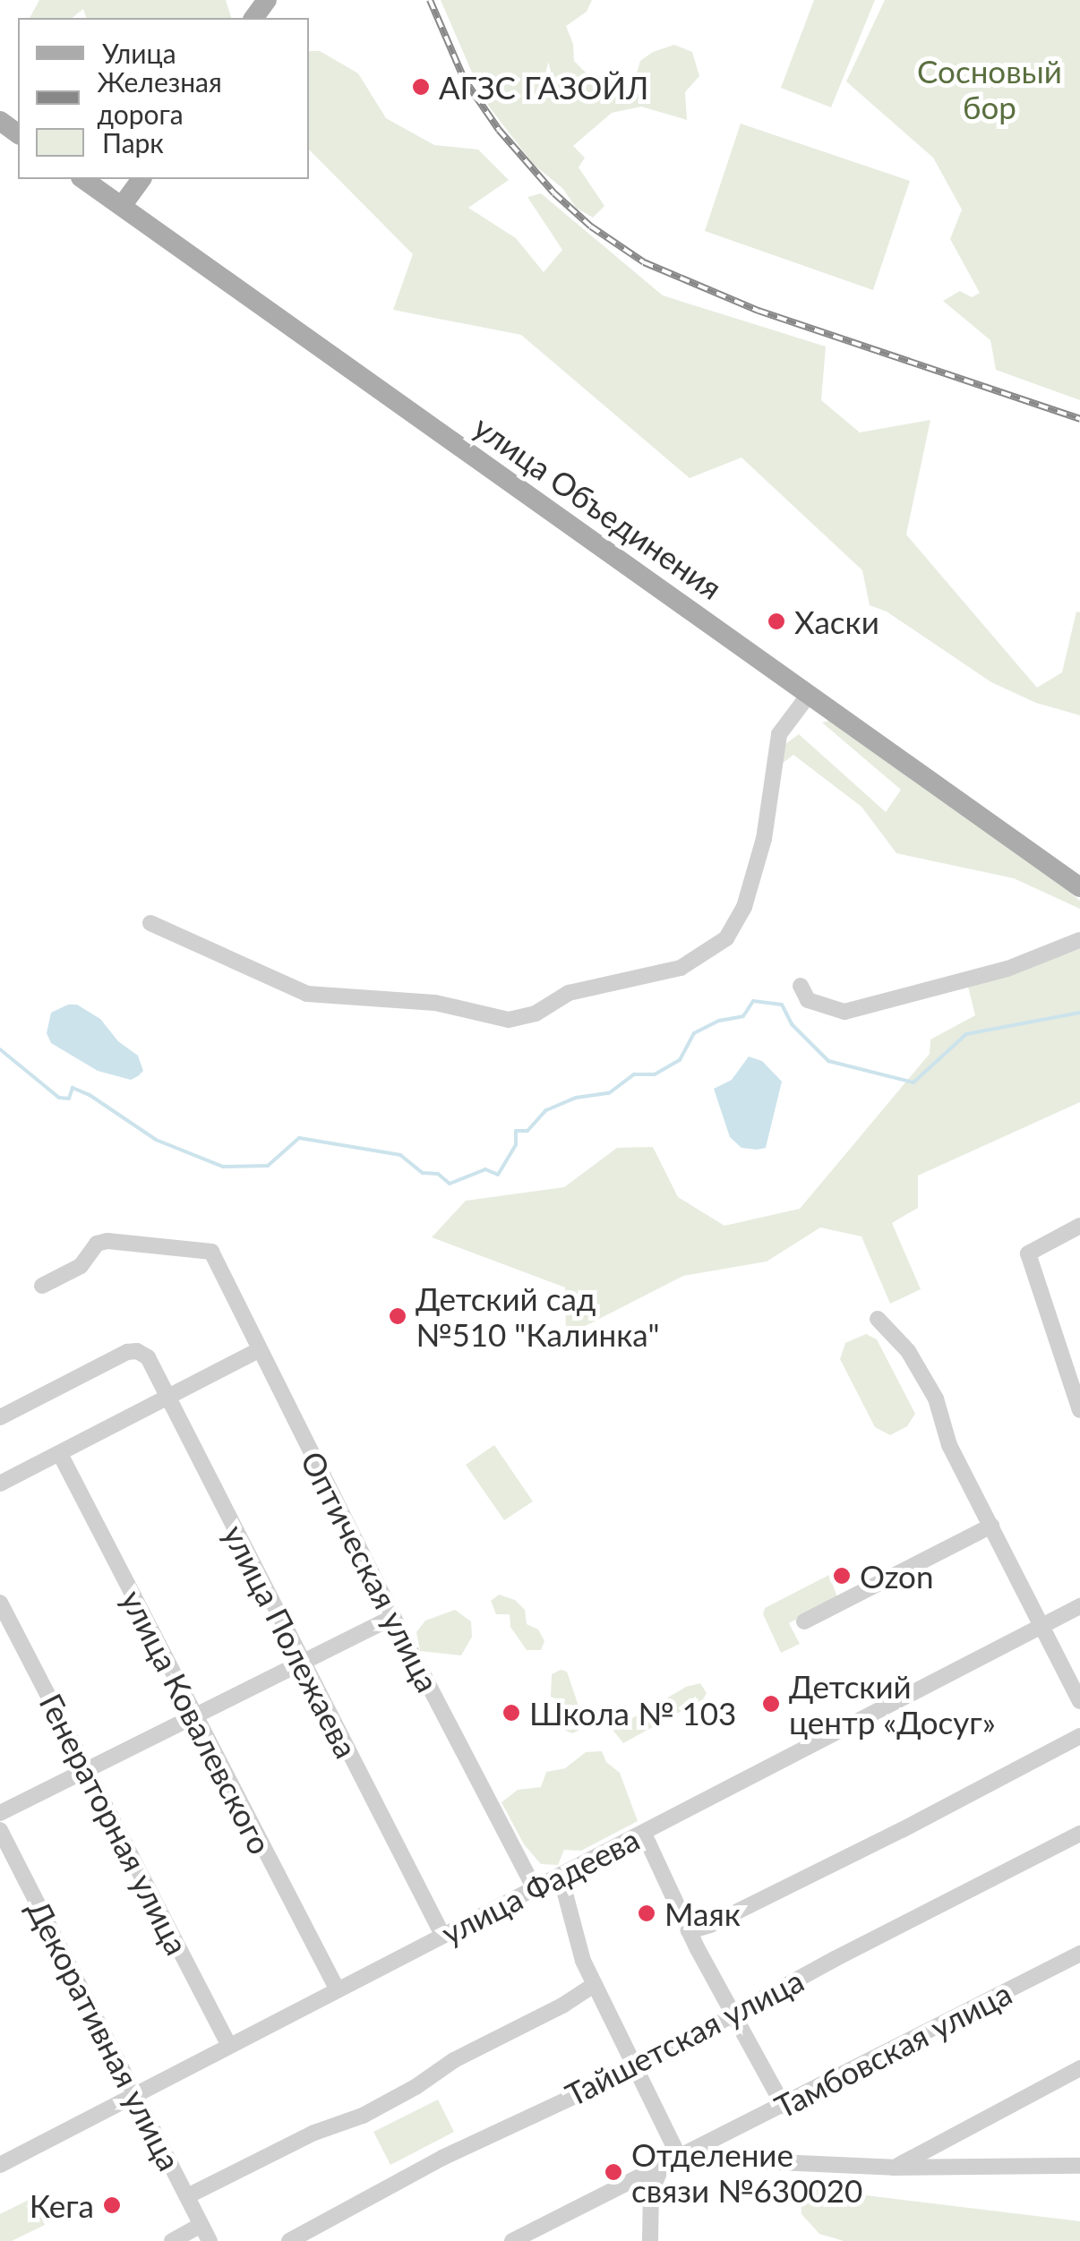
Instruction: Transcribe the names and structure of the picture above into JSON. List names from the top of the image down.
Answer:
{
  "streets": {
    "main road": ["улица Объединения"],
    "street": [
      "Оптическая улица",
      "улица Полежаева",
      "улица Ковалевского",
      "Генераторная улица",
      "улица Фадеева",
      "Декоративная улица",
      "Тайшетская улица",
      "Тамбовская улица"
    ]
  },
  "crossings": [
    ["Оптическая улица", "улица Фадеева"],
    ["улица Полежаева", "улица Фадеева"],
    ["улица Ковалевского", "улица Фадеева"],
    ["Генераторная улица", "улица Фадеева"],
    ["улица Фадеева", "Декоративная улица"]
  ],
  "parks": ["Сосновый бор"],
  "places": [
    "АГЗС ГАЗОЙЛ",
    "Хаски",
    "Детский сад №510 \"Калинка\"",
    "Ozon",
    "Детский центр «Досуг»",
    "Школа № 103",
    "Маяк",
    "Отделение связи №630020",
    "Кега"
  ],
  "legend": ["Улица", "Железная дорога", "Парк"]
}
